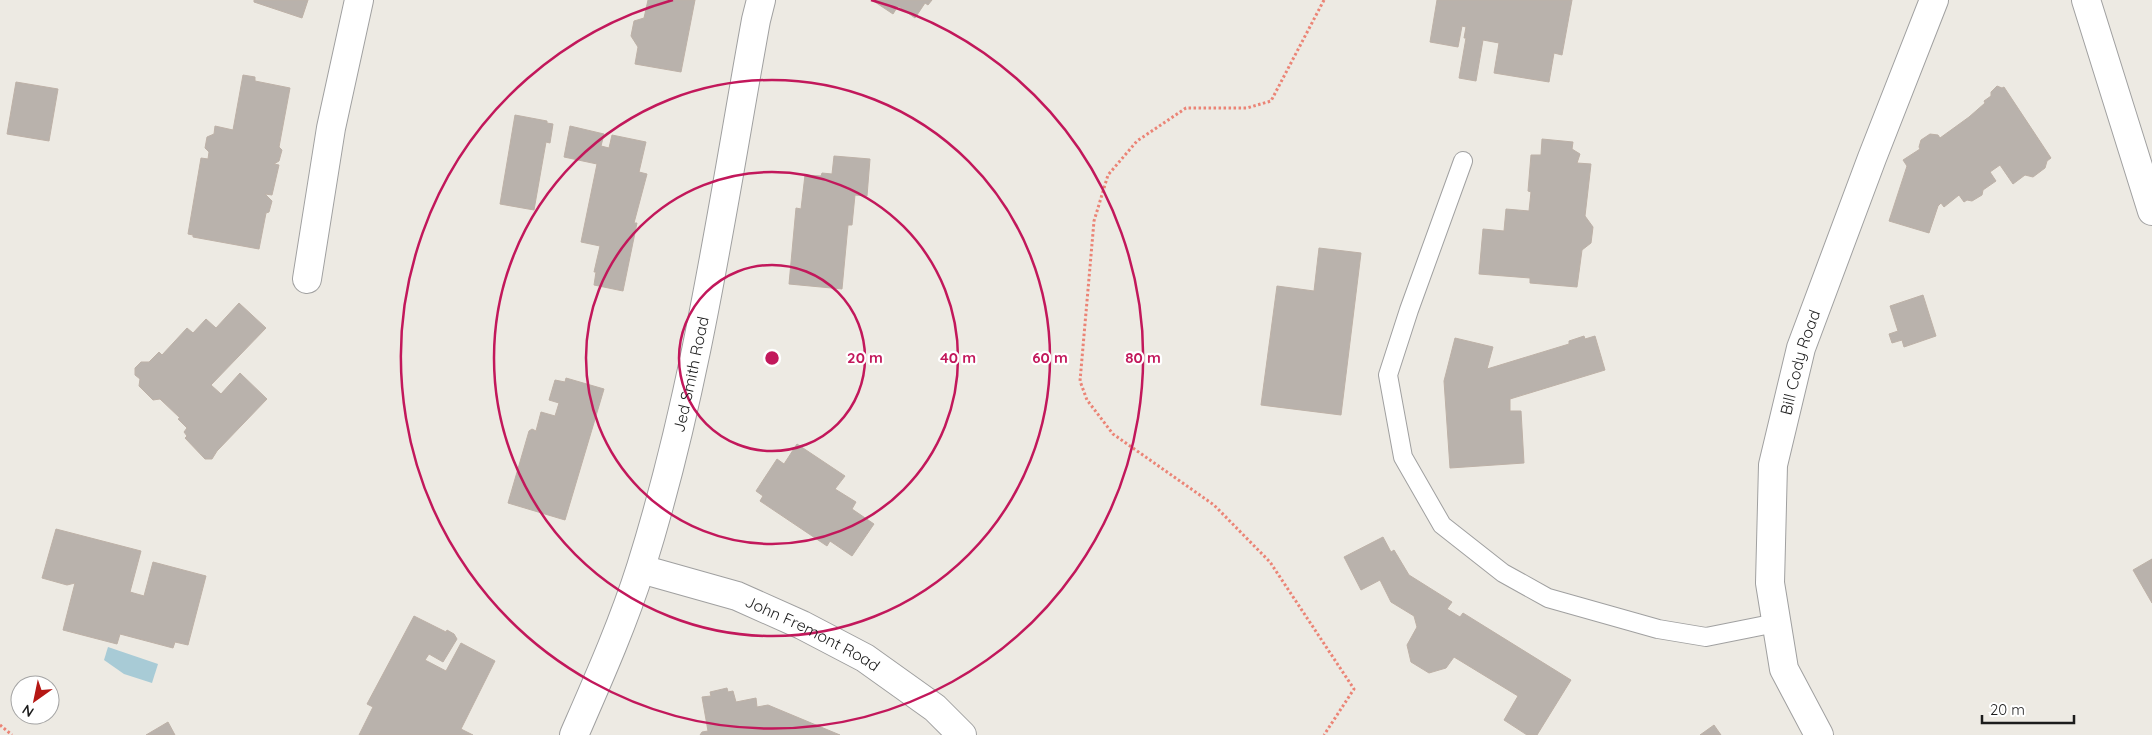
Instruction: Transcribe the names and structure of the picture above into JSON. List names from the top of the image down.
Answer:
{
  "streets": {
    "street": ["Bill Cody Road", "Jed Smith Road", "John Fremont Road"]
  },
  "crossings": [
    ["Jed Smith Road", "John Fremont Road"]
  ],
  "scale_bar": "20 m",
  "north": "bottom left",
  "rings": [
    "20 m",
    "40 m",
    "60 m",
    "80 m"
  ]
}
